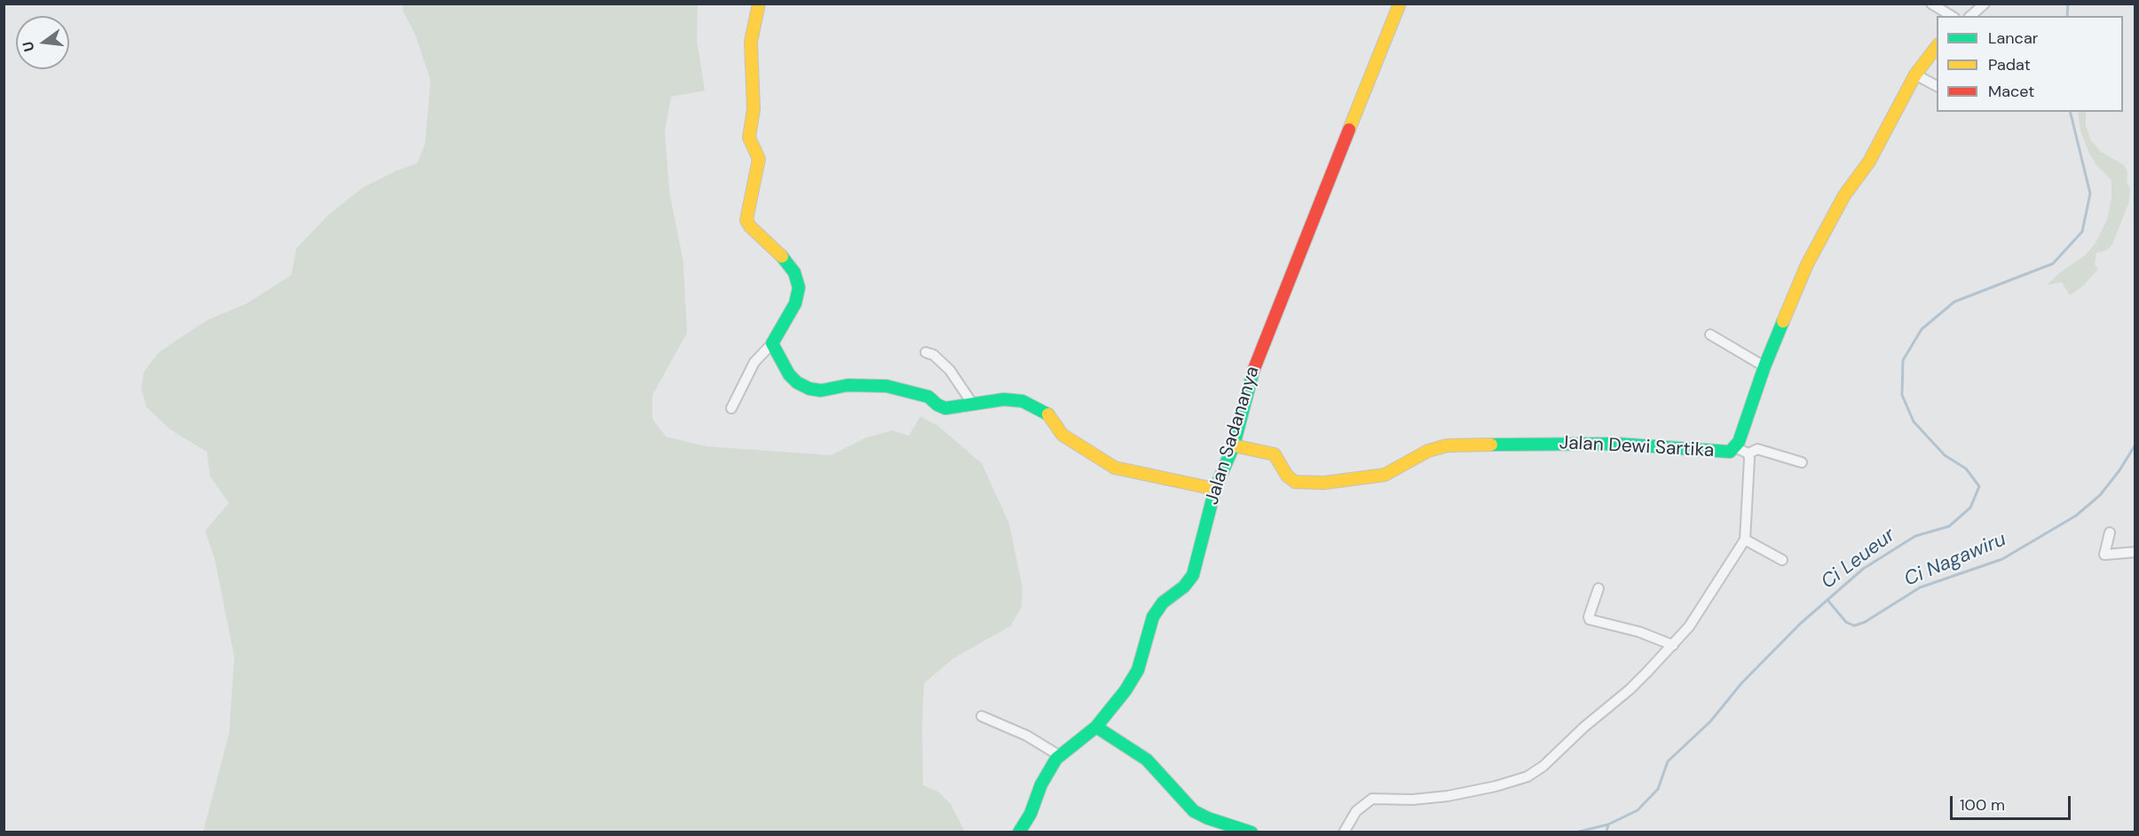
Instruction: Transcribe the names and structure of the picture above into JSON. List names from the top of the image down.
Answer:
{
  "streets": {
    "street": ["Jalan Sadananya", "Jalan Dewi Sartika"]
  },
  "crossings": [
    ["Jalan Sadananya", "Jalan Dewi Sartika"]
  ],
  "water": ["Ci Leueur", "Ci Nagawiru"],
  "legend": ["Lancar", "Padat", "Macet"],
  "scale_bar": "100 m",
  "north": "left"
}
